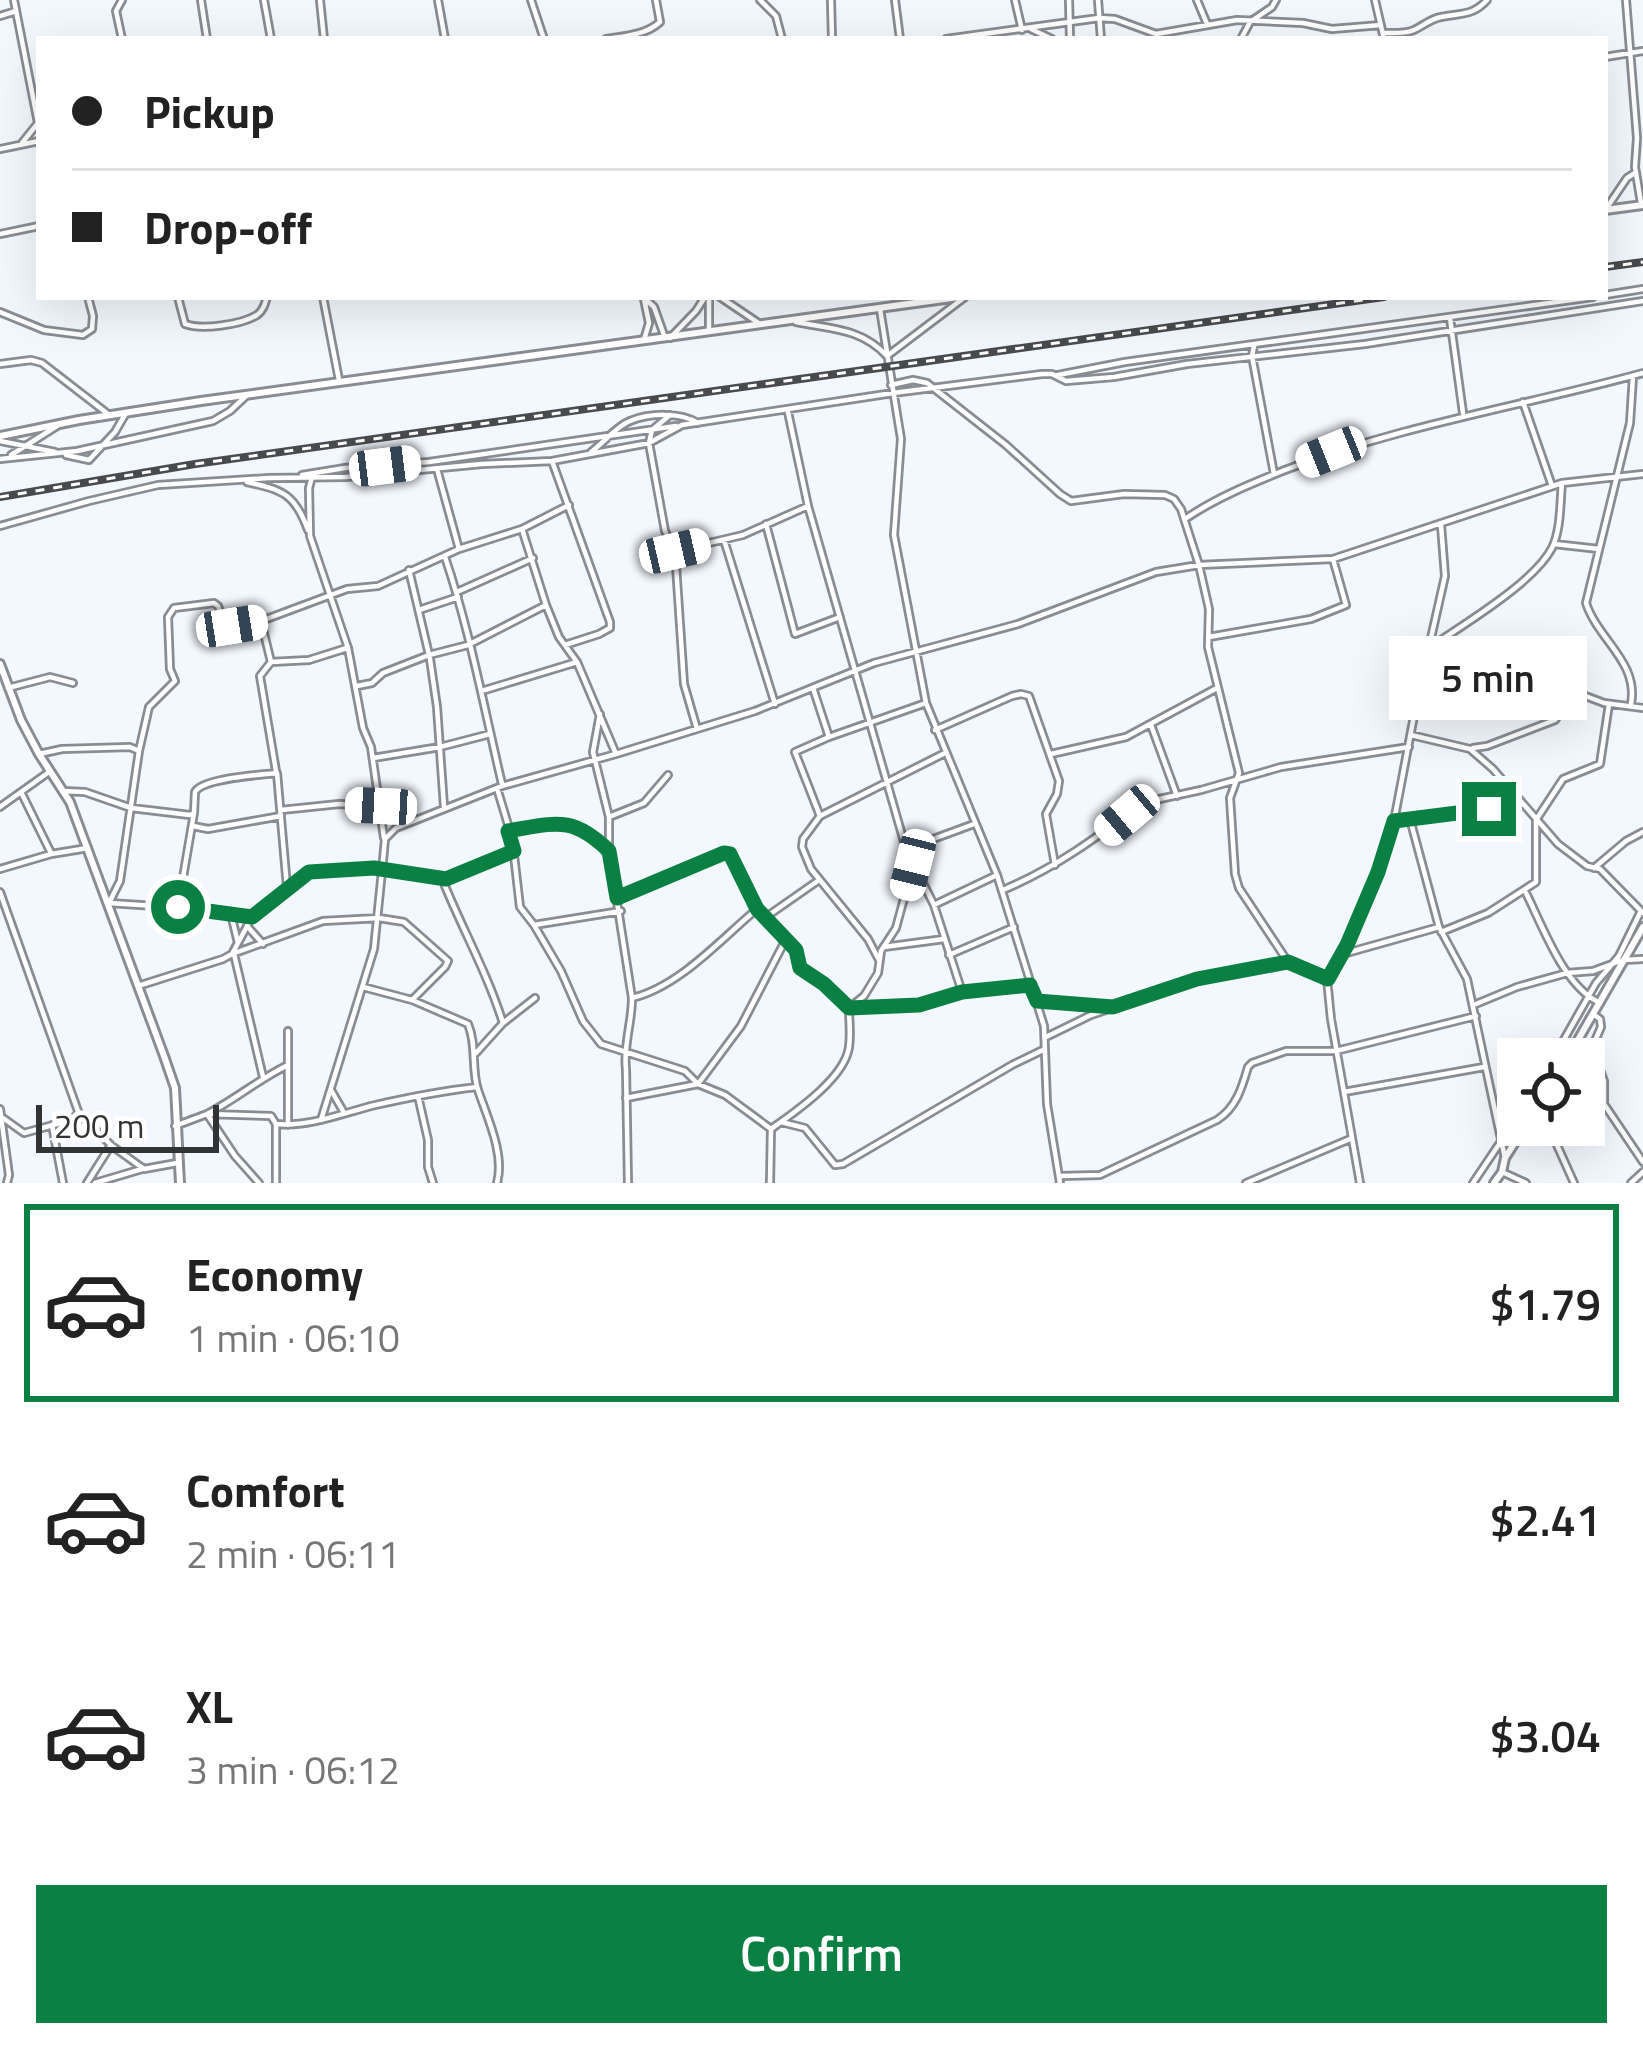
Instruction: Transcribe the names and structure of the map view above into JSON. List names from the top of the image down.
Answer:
{
  "scale_bar": "200 m",
  "page": {
    "banner": ["Pickup", "Drop-off"],
    "bubble": "5 min",
    "scale": "200 m",
    "list": [
      {
        "name": "Economy",
        "note": "1 min · 06:10",
        "value": "$1.79"
      },
      {
        "name": "Comfort",
        "note": "2 min · 06:11",
        "value": "$2.41"
      },
      {
        "name": "XL",
        "note": "3 min · 06:12",
        "value": "$3.04"
      }
    ],
    "buttons": "Confirm"
  }
}
